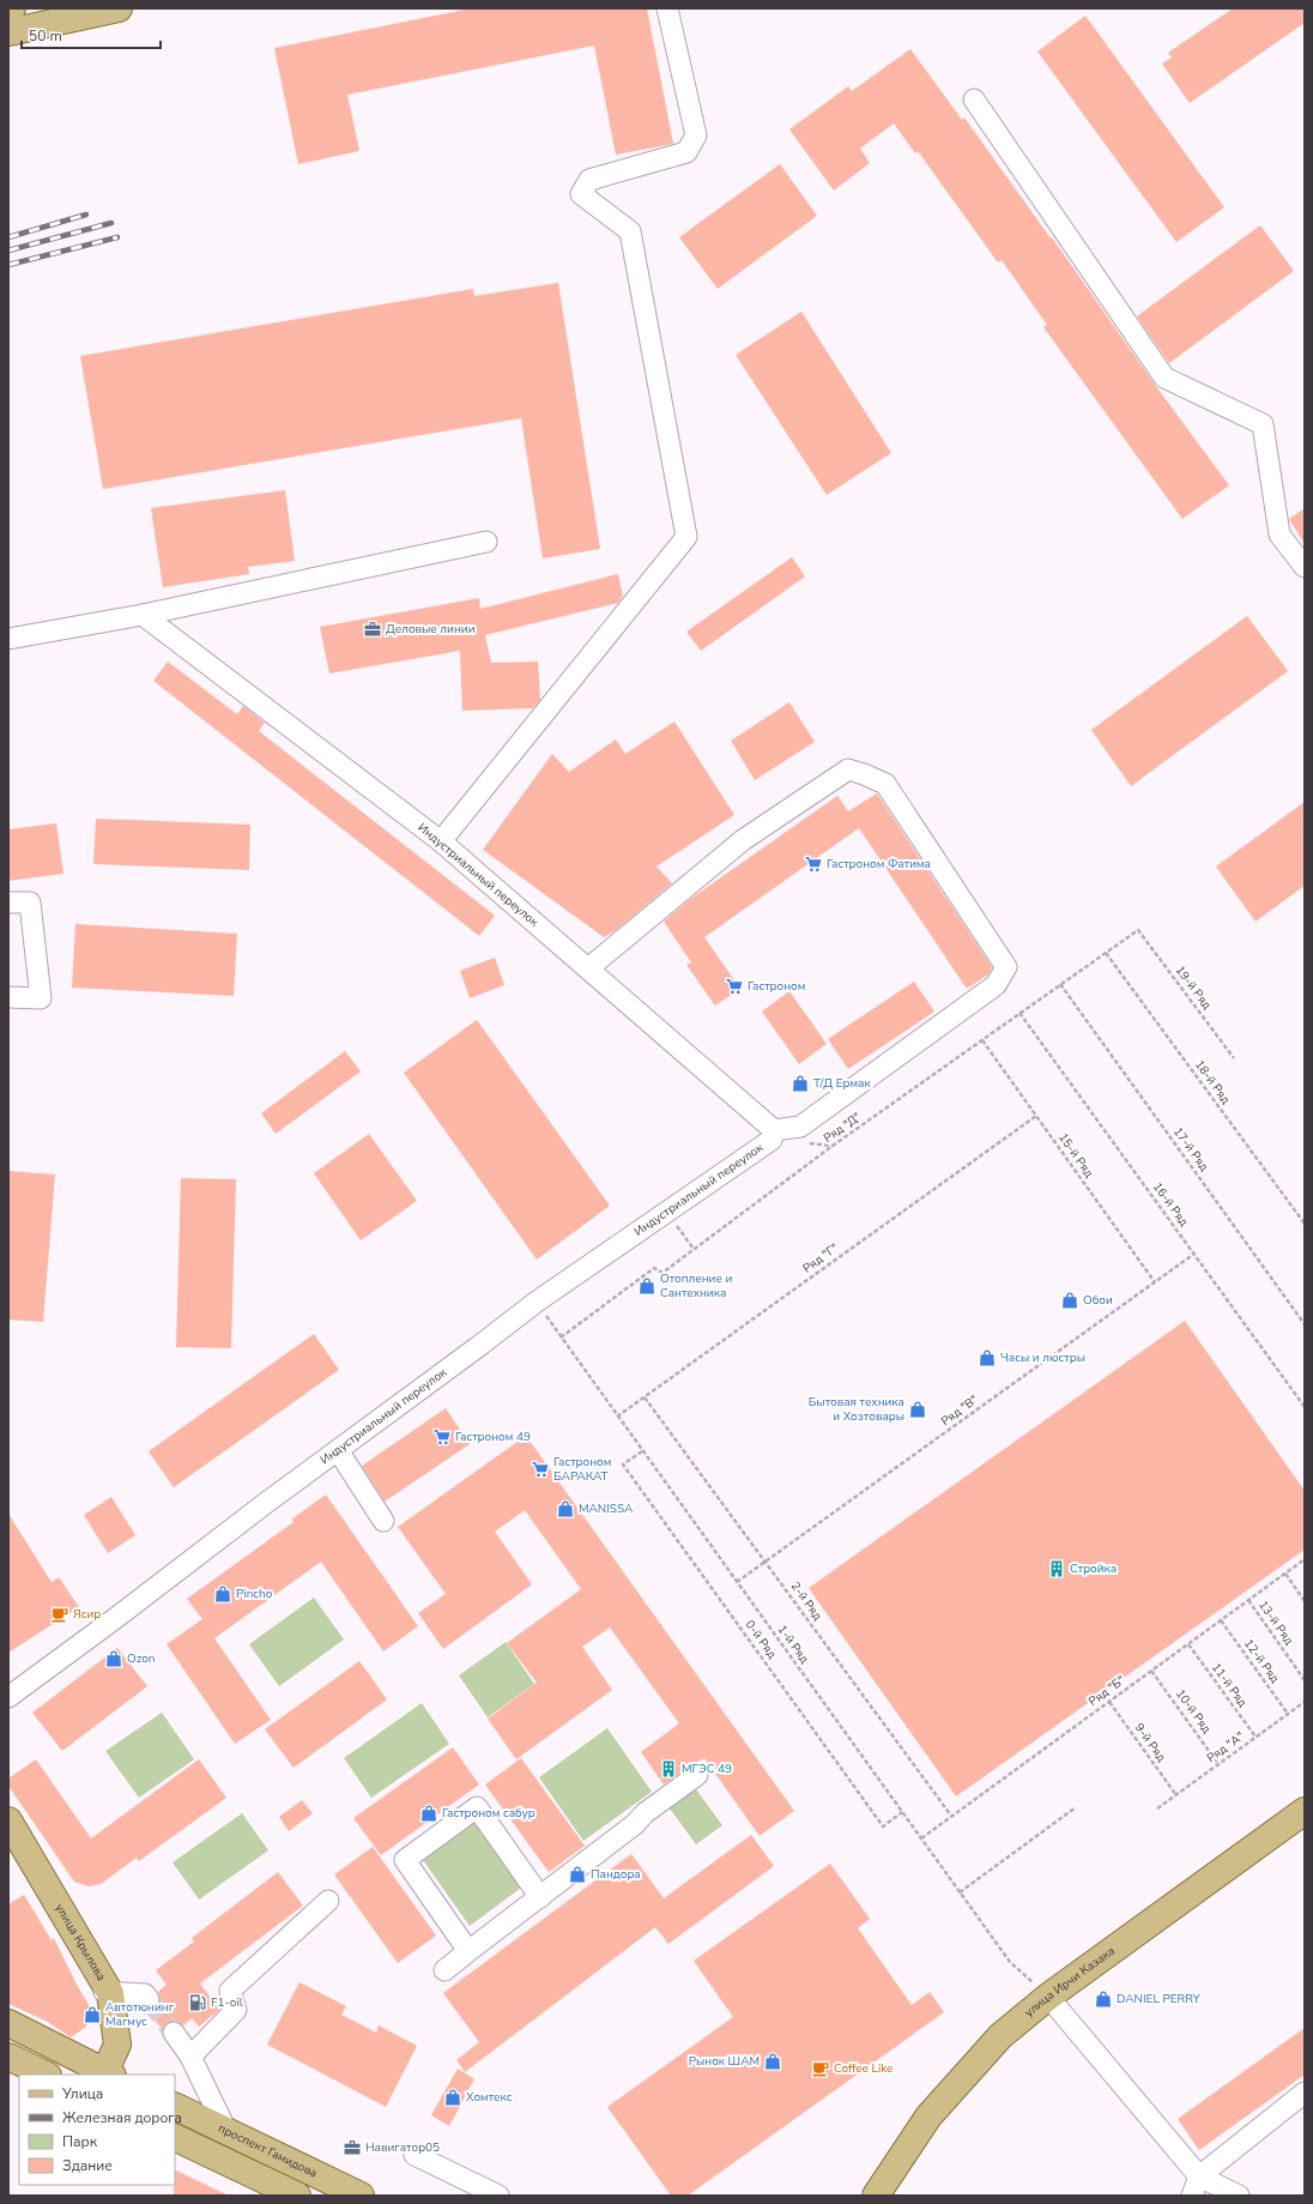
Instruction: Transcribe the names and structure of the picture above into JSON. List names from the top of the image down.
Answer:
{
  "streets": {
    "main road": ["улица Крылова", "улица Ирчи Казака", "проспект Гамидова"],
    "street": ["Индустриальный переулок"],
    "path": [
      "19-й Ряд",
      "18-й Ряд",
      "Ряд \"Д\"",
      "17-й Ряд",
      "15-й Ряд",
      "16-й Ряд",
      "Ряд \"Г\"",
      "Ряд \"В\"",
      "2-й Ряд",
      "13-й Ряд",
      "0-й Ряд",
      "1-й Ряд",
      "12-й Ряд",
      "11-й Ряд",
      "Ряд \"Б\"",
      "10-й Ряд",
      "9-й Ряд",
      "Ряд \"А\""
    ]
  },
  "crossings": [
    ["Индустриальный переулок", "1-й Ряд"],
    ["19-й Ряд", "Ряд \"Д\""],
    ["18-й Ряд", "Ряд \"Д\""],
    ["Ряд \"Д\"", "17-й Ряд"],
    ["Ряд \"Д\"", "15-й Ряд"],
    ["Ряд \"Д\"", "16-й Ряд"],
    ["Ряд \"Д\"", "1-й Ряд"],
    ["15-й Ряд", "Ряд \"Г\""],
    ["15-й Ряд", "Ряд \"В\""],
    ["16-й Ряд", "Ряд \"В\""],
    ["Ряд \"Г\"", "2-й Ряд"],
    ["Ряд \"Г\"", "1-й Ряд"],
    ["Ряд \"В\"", "2-й Ряд"],
    ["Ряд \"В\"", "1-й Ряд"],
    ["2-й Ряд", "Ряд \"Б\""],
    ["13-й Ряд", "Ряд \"Б\""],
    ["0-й Ряд", "1-й Ряд"],
    ["1-й Ряд", "Ряд \"Б\""],
    ["1-й Ряд", "улица Ирчи Казака"],
    ["12-й Ряд", "Ряд \"Б\""],
    ["12-й Ряд", "Ряд \"А\""],
    ["11-й Ряд", "Ряд \"Б\""],
    ["11-й Ряд", "Ряд \"А\""],
    ["Ряд \"Б\"", "10-й Ряд"],
    ["Ряд \"Б\"", "9-й Ряд"],
    ["10-й Ряд", "Ряд \"А\""],
    ["9-й Ряд", "Ряд \"А\""]
  ],
  "places": {
    "office": ["Деловые линии", "Навигатор05"],
    "supermarket": [
      "Гастроном Фатима",
      "Гастроном",
      "Гастроном 49",
      "Гастроном БАРАКАТ"
    ],
    "shop": [
      "Т/Д Ермак",
      "Отопление и Сантехника",
      "Обои",
      "Часы и люстры",
      "Бытовая техника и Хозтовары",
      "MANISSA",
      "Pincho",
      "Ozon",
      "Гастроном сабур",
      "Пандора",
      "DANIEL PERRY",
      "Автотюнинг Магмус",
      "Рынок ШАМ",
      "Хомтекс"
    ],
    "building": ["Стройка", "МГЭС 49"],
    "cafe": ["Ясир", "Coffee Like"],
    "fuel station": ["F1-oil"]
  },
  "legend": [
    "Улица",
    "Железная дорога",
    "Парк",
    "Здание"
  ],
  "scale_bar": "50 m"
}
